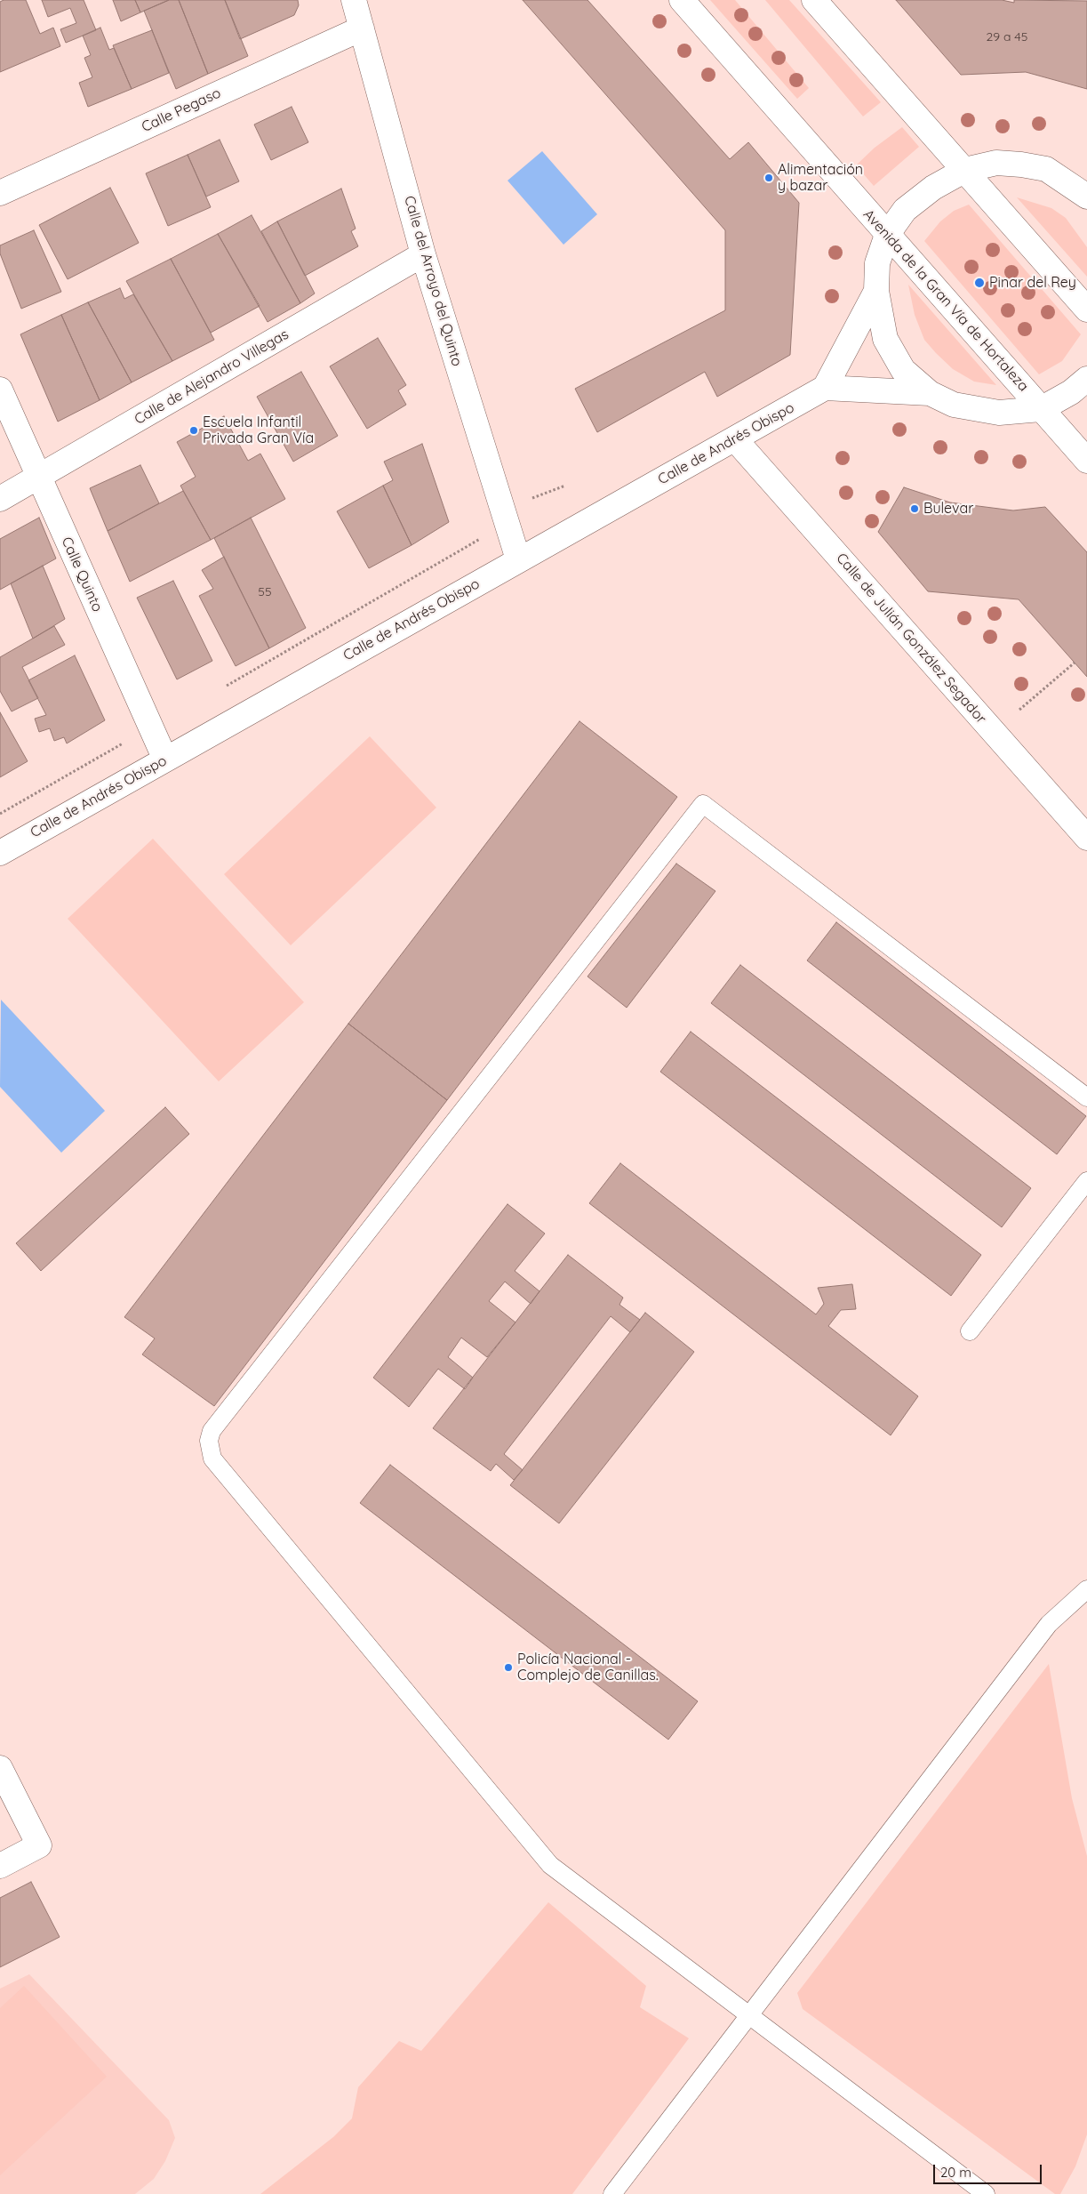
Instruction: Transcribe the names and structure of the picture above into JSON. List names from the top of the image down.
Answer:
{
  "streets": {
    "street": [
      "Calle Pegaso",
      "Calle del Arroyo del Quinto",
      "Avenida de la Gran Vía de Hortaleza",
      "Calle de Alejandro Villegas",
      "Calle de Andrés Obispo",
      "Calle Quinto",
      "Calle de Julián González Segador"
    ]
  },
  "crossings": [
    ["Calle Pegaso", "Calle del Arroyo del Quinto"],
    ["Calle del Arroyo del Quinto", "Calle de Alejandro Villegas"],
    ["Calle del Arroyo del Quinto", "Calle de Andrés Obispo"],
    ["Calle de Alejandro Villegas", "Calle Quinto"],
    ["Calle de Andrés Obispo", "Calle Quinto"],
    ["Calle de Andrés Obispo", "Calle de Julián González Segador"]
  ],
  "places": [
    "Alimentación y bazar",
    "Pinar del Rey",
    "Escuela Infantil Privada Gran Vía",
    "Bulevar",
    "Policía Nacional - Complejo de Canillas."
  ],
  "house_numbers": ["29 a 45", "55"],
  "scale_bar": "20 m"
}
